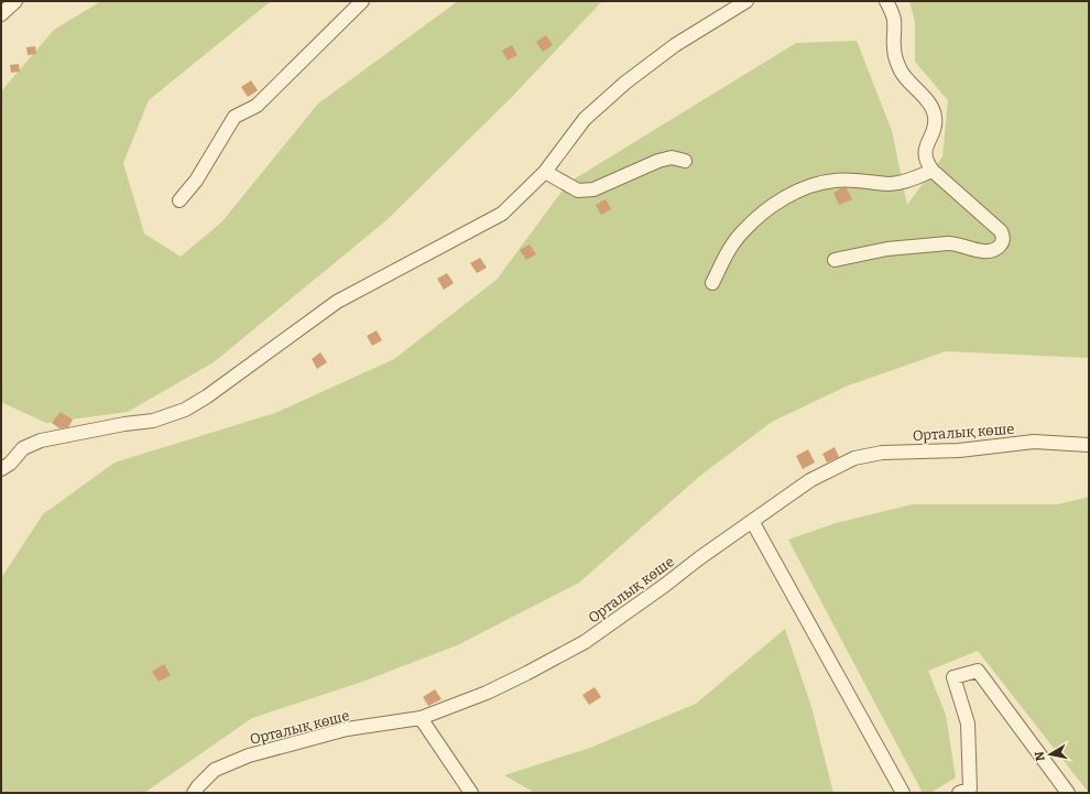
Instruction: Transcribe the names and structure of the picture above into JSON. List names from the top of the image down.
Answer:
{
  "streets": {
    "street": ["Орталық көше"]
  },
  "north": "left"
}
